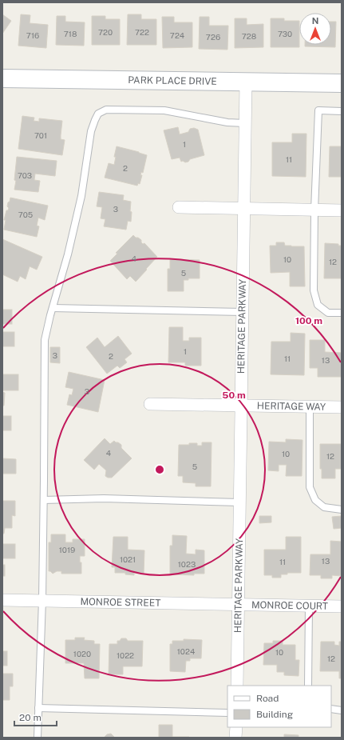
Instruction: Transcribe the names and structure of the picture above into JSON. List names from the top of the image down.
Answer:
{
  "streets": {
    "street": [
      "PARK PLACE DRIVE",
      "HERITAGE PARKWAY",
      "HERITAGE WAY",
      "MONROE STREET",
      "MONROE COURT"
    ]
  },
  "crossings": [
    ["PARK PLACE DRIVE", "HERITAGE PARKWAY"],
    ["HERITAGE PARKWAY", "HERITAGE WAY"],
    ["HERITAGE PARKWAY", "MONROE STREET"],
    ["HERITAGE PARKWAY", "MONROE COURT"],
    ["MONROE STREET", "MONROE COURT"]
  ],
  "house_numbers": [
    "720",
    "722",
    "718",
    "730",
    "716",
    "724",
    "728",
    "726",
    "701",
    "1",
    "11",
    "2",
    "703",
    "3",
    "705",
    "4",
    "10",
    "12",
    "5",
    "1",
    "3",
    "2",
    "11",
    "13",
    "3",
    "4",
    "10",
    "12",
    "5",
    "1019",
    "1021",
    "13",
    "11",
    "1023",
    "1024",
    "10",
    "1020",
    "1022",
    "12"
  ],
  "legend": ["Road", "Building"],
  "scale_bar": "20 m",
  "north": "top",
  "rings": ["100 m", "50 m"]
}
